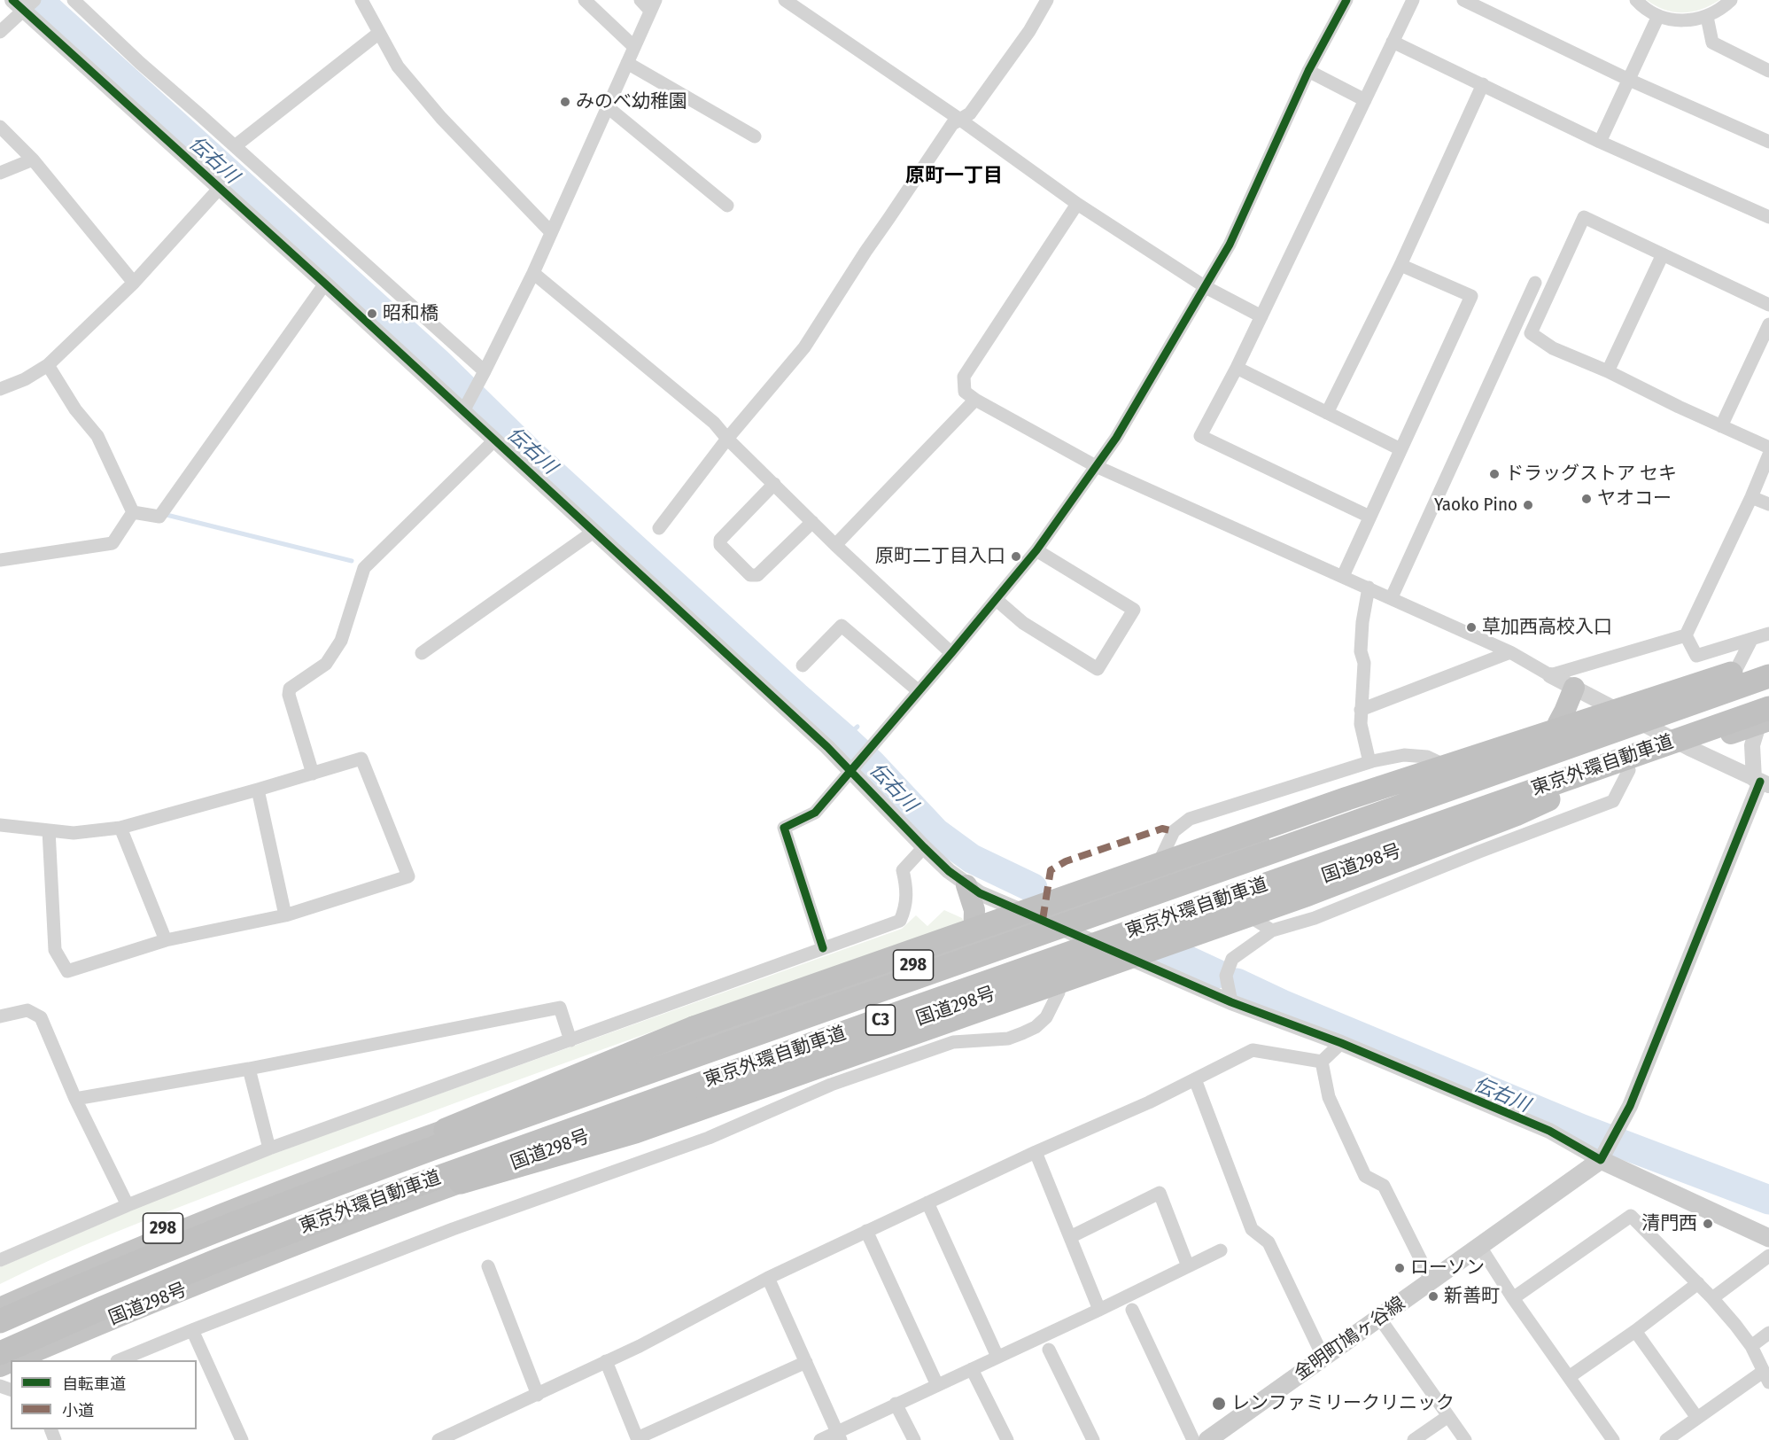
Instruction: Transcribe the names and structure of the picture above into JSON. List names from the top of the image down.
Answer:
{
  "streets": {
    "highway": [
      "東京外環自動車道",
      "国道298号",
      "298",
      "C3"
    ],
    "main road": ["金明町鳩ヶ谷線"]
  },
  "crossings": [
    ["東京外環自動車道", "国道298号"]
  ],
  "districts": ["原町一丁目"],
  "water": ["伝右川"],
  "places": [
    "みのべ幼稚園",
    "昭和橋",
    "ドラッグストア セキ",
    "ヤオコー",
    "Yaoko Pino",
    "原町二丁目入口",
    "草加西高校入口",
    "清門西",
    "ローソン",
    "新善町",
    "レンファミリークリニック"
  ],
  "legend": ["自転車道", "小道"]
}
